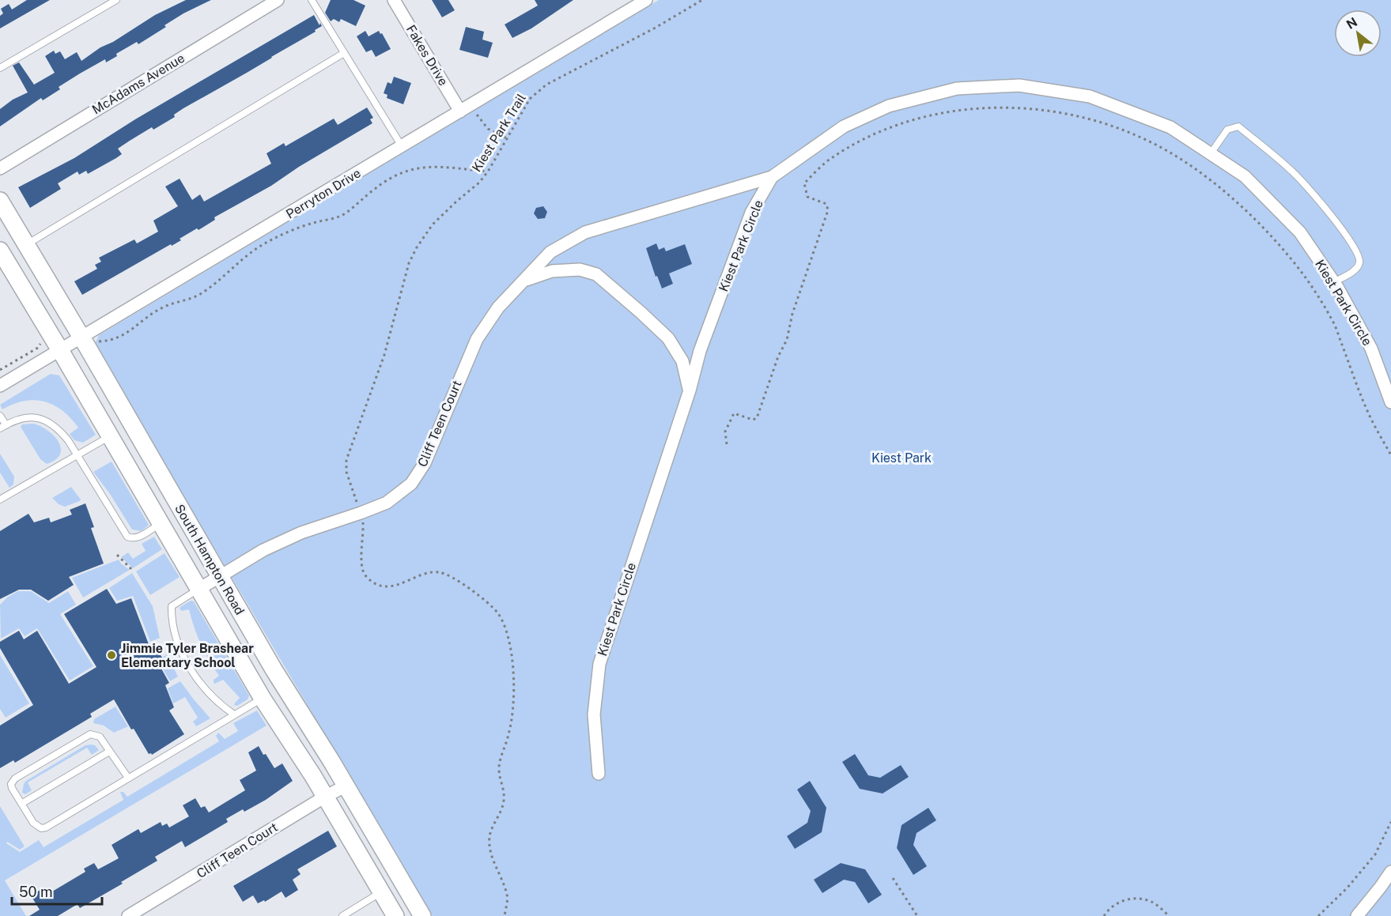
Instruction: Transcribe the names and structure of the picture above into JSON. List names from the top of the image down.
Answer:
{
  "streets": {
    "main road": ["South Hampton Road"],
    "street": [
      "Fakes Drive",
      "McAdams Avenue",
      "Perryton Drive",
      "Kiest Park Circle",
      "Cliff Teen Court"
    ],
    "path": ["Kiest Park Trail"]
  },
  "crossings": [
    ["Fakes Drive", "Perryton Drive"],
    ["Perryton Drive", "South Hampton Road"],
    ["Kiest Park Circle", "Cliff Teen Court"],
    ["Cliff Teen Court", "South Hampton Road"]
  ],
  "parks": ["Kiest Park"],
  "places": ["Jimmie Tyler Brashear Elementary School"],
  "scale_bar": "50 m",
  "north": "top left"
}
